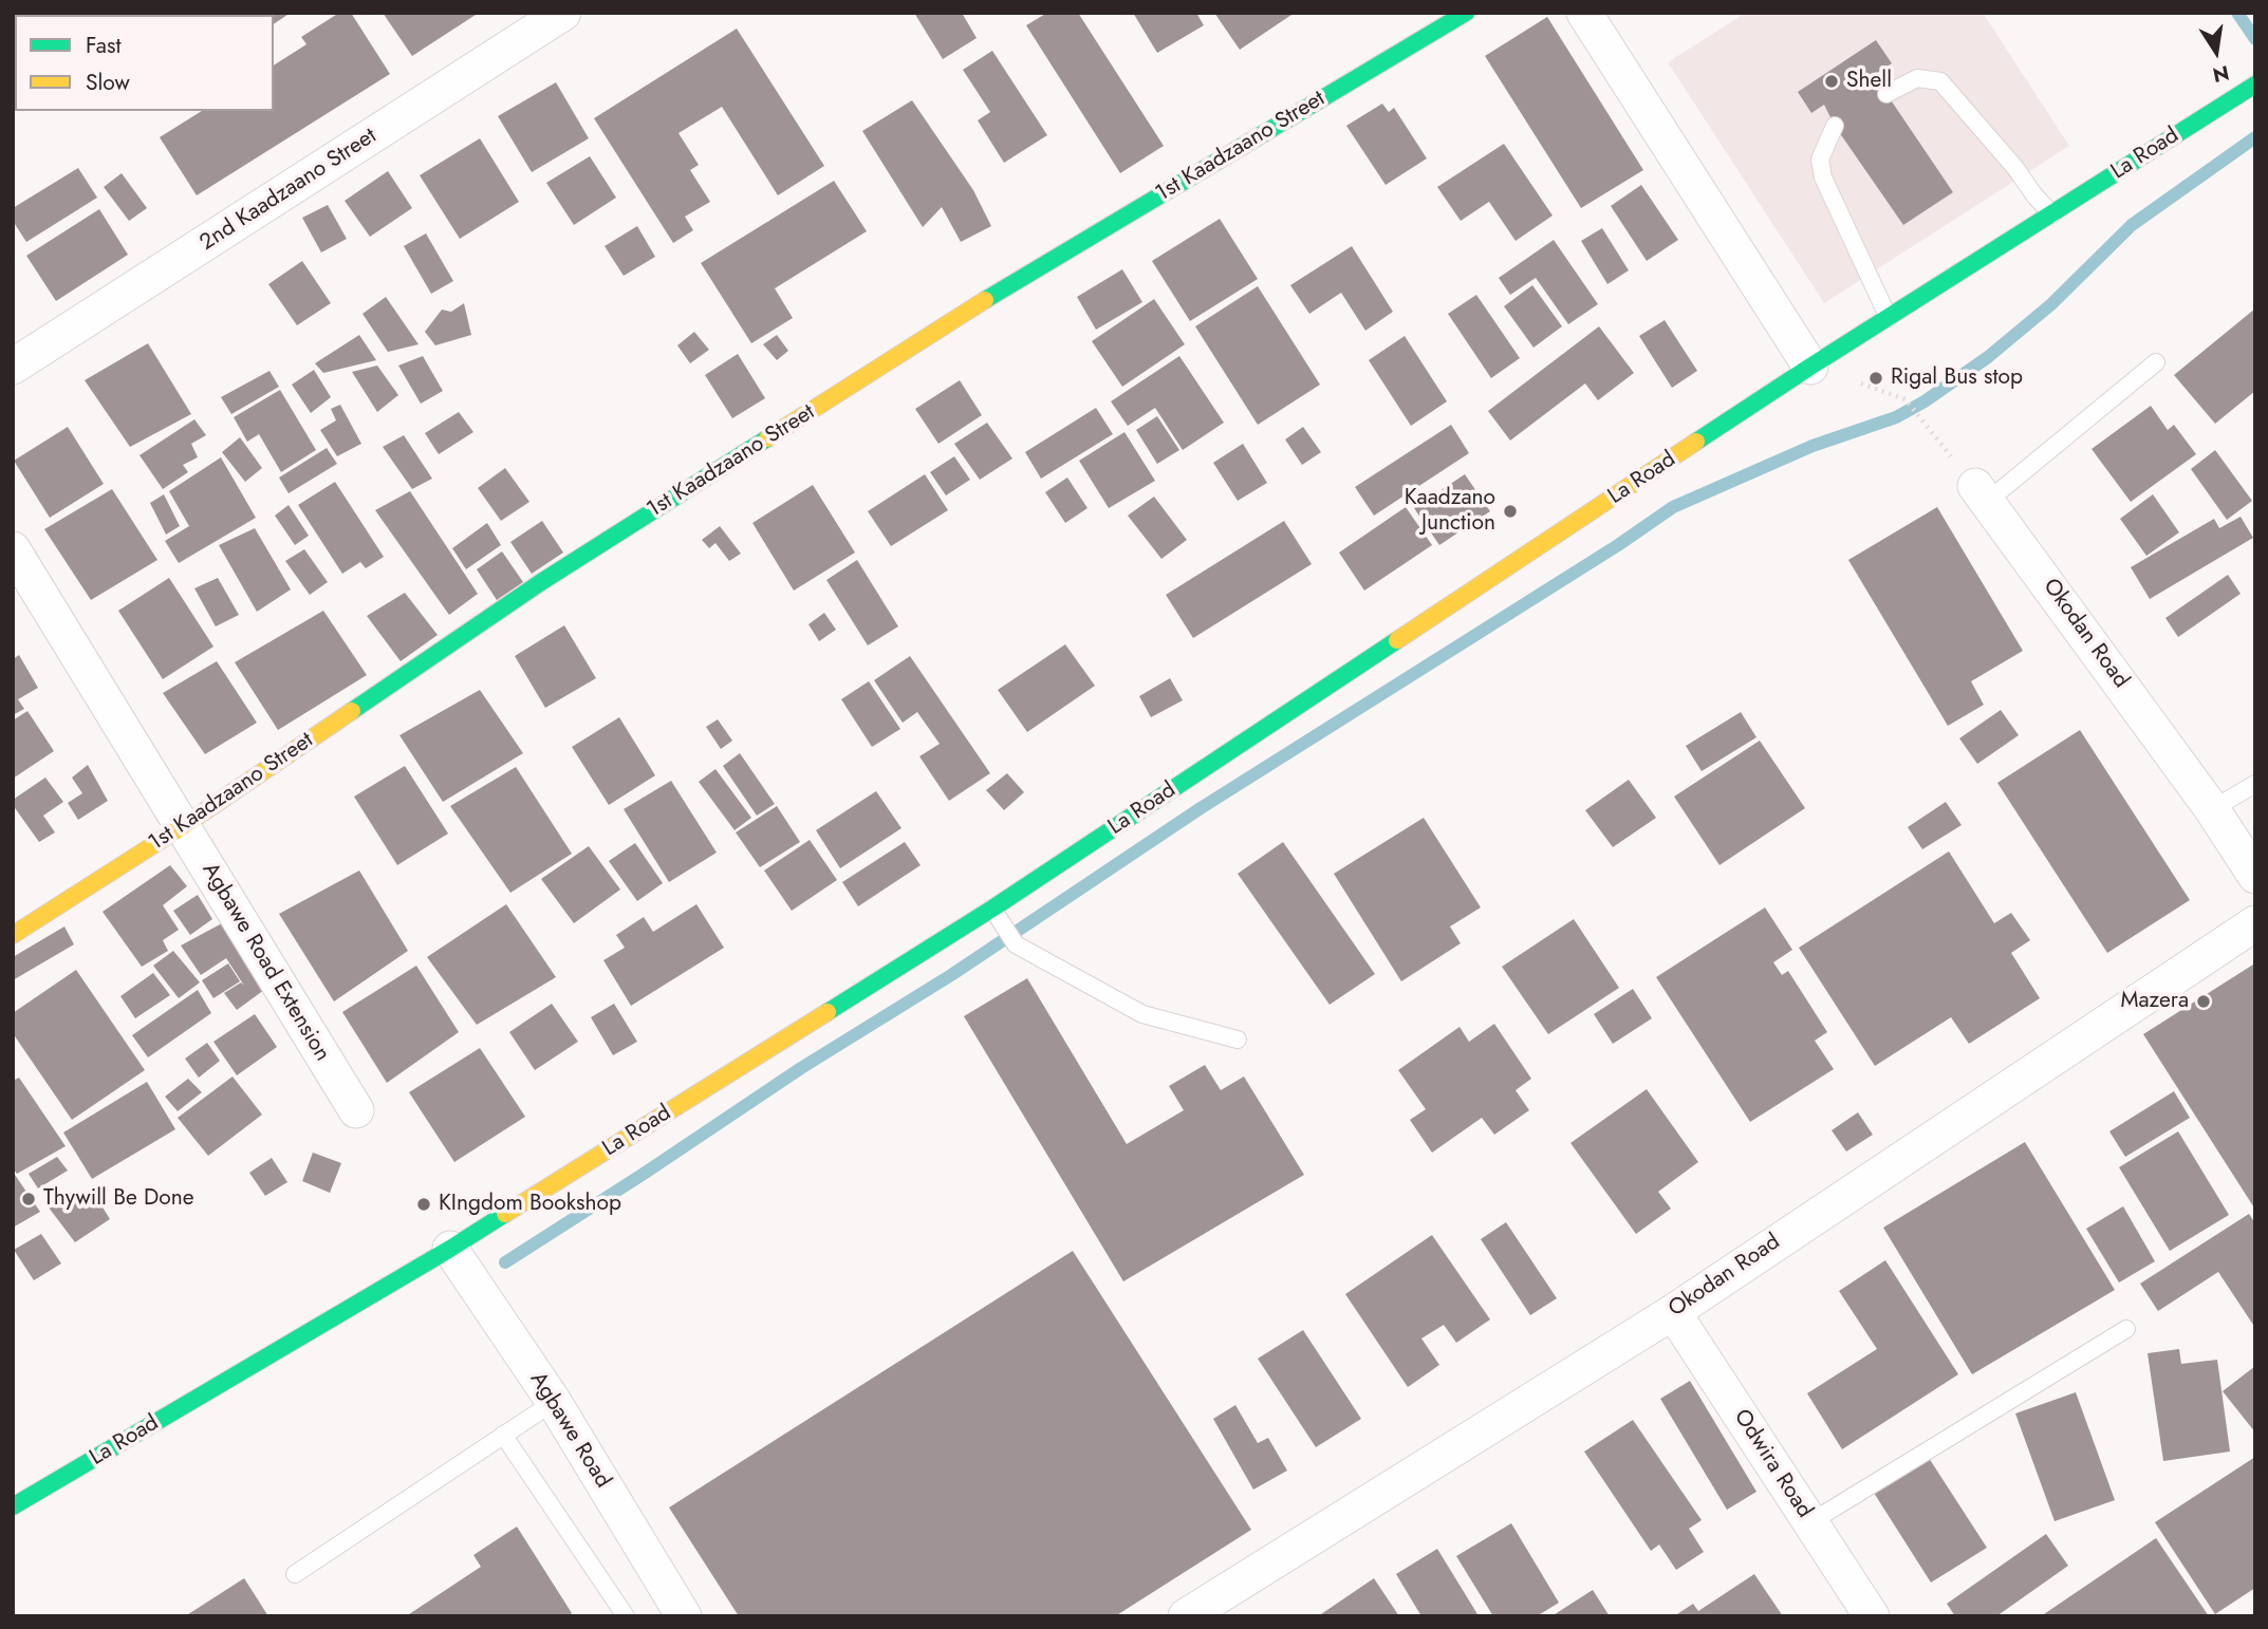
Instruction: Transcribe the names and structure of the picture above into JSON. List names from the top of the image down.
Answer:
{
  "streets": {
    "main road": ["1st Kaadzaano Street", "La Road"],
    "street": [
      "2nd Kaadzaano Street",
      "Okodan Road",
      "Agbawe Road Extension",
      "Agbawe Road",
      "Odwira Road"
    ]
  },
  "crossings": [
    ["1st Kaadzaano Street", "Agbawe Road Extension"],
    ["La Road", "Agbawe Road"],
    ["Okodan Road", "Odwira Road"]
  ],
  "places": [
    "Shell",
    "Rigal Bus stop",
    "Kaadzano Junction",
    "Mazera",
    "Thywill Be Done",
    "KIngdom Bookshop"
  ],
  "legend": ["Fast", "Slow"],
  "north": "bottom"
}
